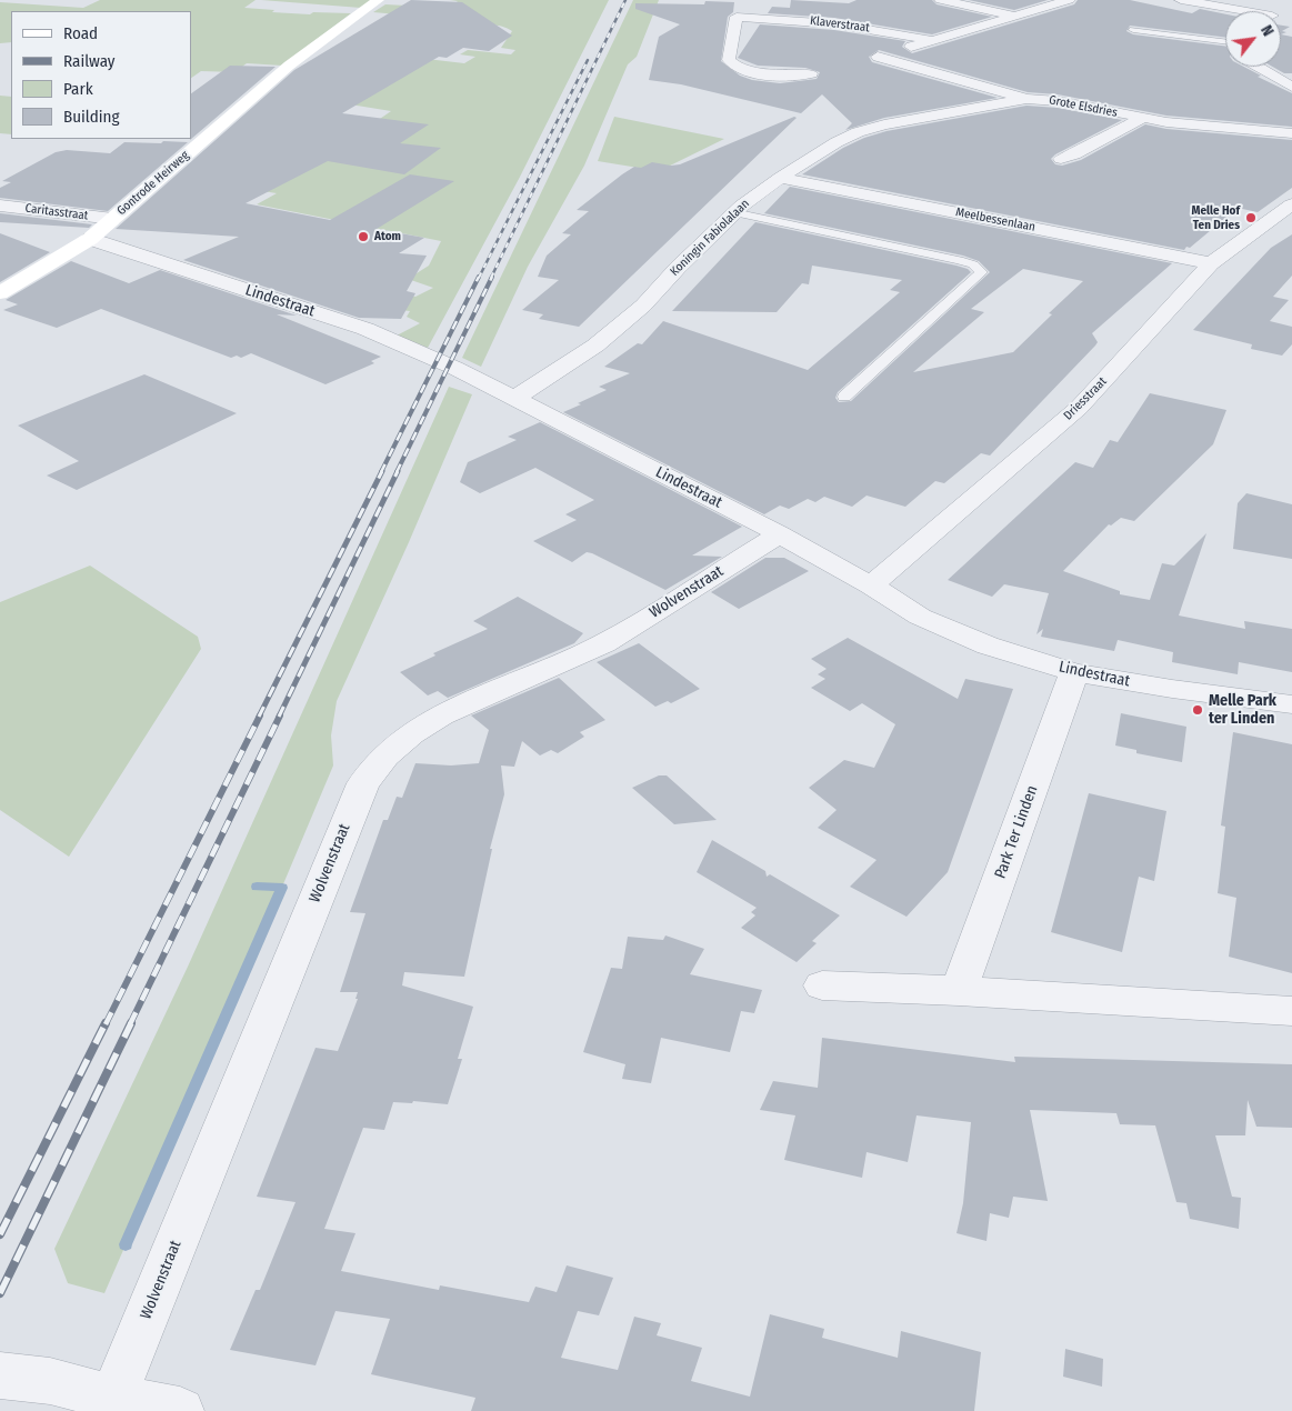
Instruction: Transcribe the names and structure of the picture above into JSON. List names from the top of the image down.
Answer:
{
  "streets": {
    "street": [
      "Klaverstraat",
      "Grote Elsdries",
      "Gontrode Heirweg",
      "Caritasstraat",
      "Meelbessenlaan",
      "Koningin Fabiolalaan",
      "Lindestraat",
      "Driesstraat",
      "Wolvenstraat",
      "Park Ter Linden"
    ]
  },
  "crossings": [
    ["Klaverstraat", "Grote Elsdries"],
    ["Grote Elsdries", "Koningin Fabiolalaan"],
    ["Gontrode Heirweg", "Caritasstraat"],
    ["Gontrode Heirweg", "Lindestraat"],
    ["Meelbessenlaan", "Koningin Fabiolalaan"],
    ["Meelbessenlaan", "Driesstraat"],
    ["Koningin Fabiolalaan", "Lindestraat"],
    ["Lindestraat", "Driesstraat"],
    ["Lindestraat", "Wolvenstraat"],
    ["Lindestraat", "Park Ter Linden"]
  ],
  "places": ["Melle Hof Ten Dries", "Atom", "Melle Park ter Linden"],
  "legend": [
    "Road",
    "Railway",
    "Park",
    "Building"
  ],
  "north": "top right"
}
